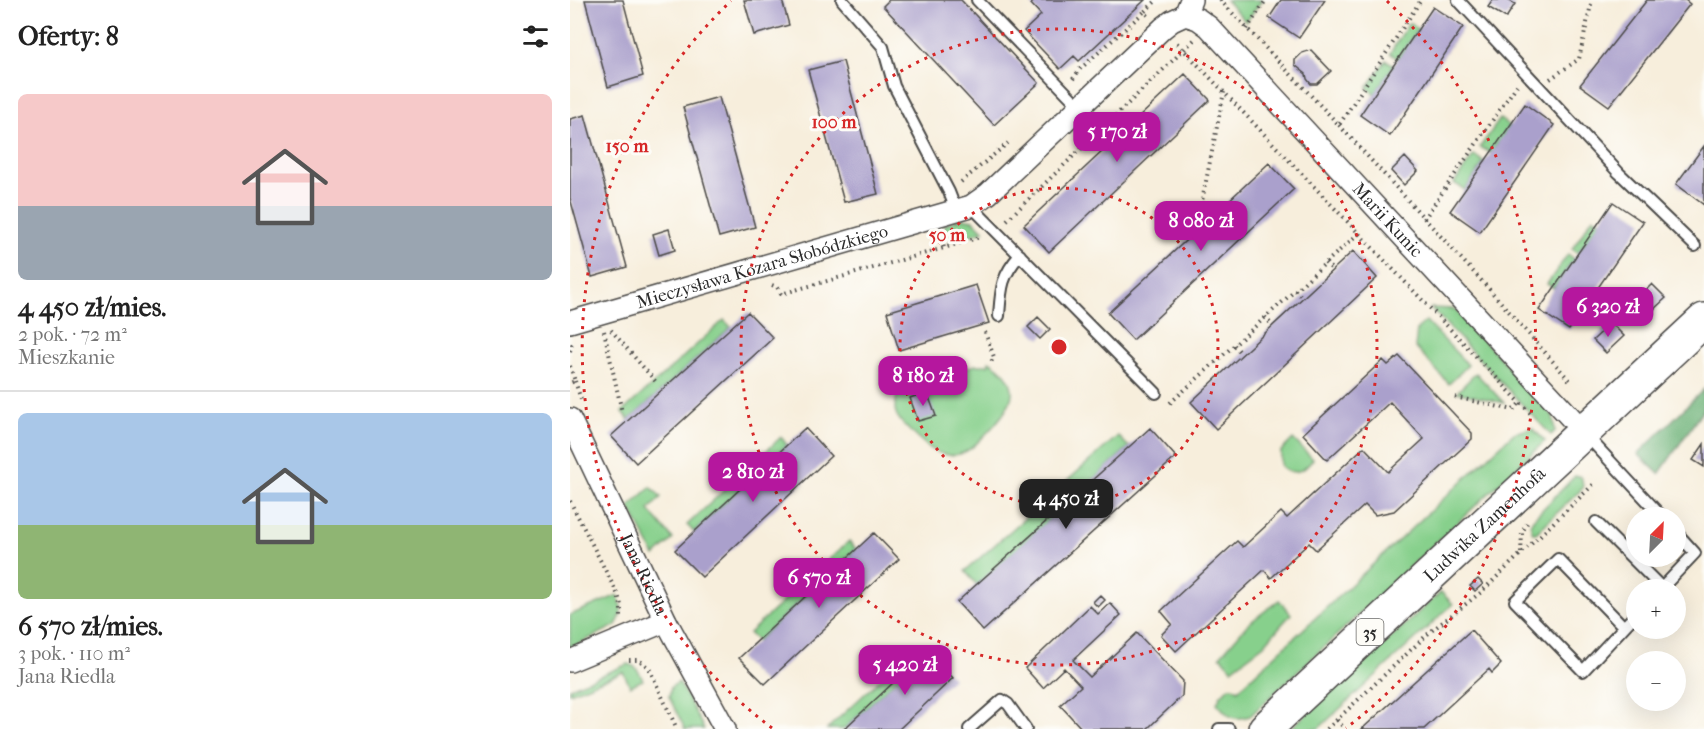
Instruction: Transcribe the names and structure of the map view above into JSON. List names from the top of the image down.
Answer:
{
  "streets": {
    "main road": ["Ludwika Zamenhofa", "35"],
    "street": ["Marii Kunic", "Mieczysława Kozara Słobódzkiego", "Jana Riedla"]
  },
  "crossings": [
    ["Marii Kunic", "Mieczysława Kozara Słobódzkiego"],
    ["Marii Kunic", "Ludwika Zamenhofa"]
  ],
  "north": "top right",
  "page": {
    "heading": "Oferty: 8",
    "list": [
      {
        "name": "4 450 zł/mies.",
        "note": "2 pok. · 72 m² · Mieszkanie"
      },
      {
        "name": "6 570 zł/mies.",
        "note": "3 pok. · 110 m² · Jana Riedla"
      }
    ],
    "price": [
      "5 170 zł",
      "8 080 zł",
      "6 320 zł",
      "8 180 zł",
      "2 810 zł",
      "4 450 zł",
      "6 570 zł",
      "5 420 zł"
    ],
    "map_buttons": ["+", "−"]
  },
  "rings": ["100 m", "150 m", "50 m"]
}
